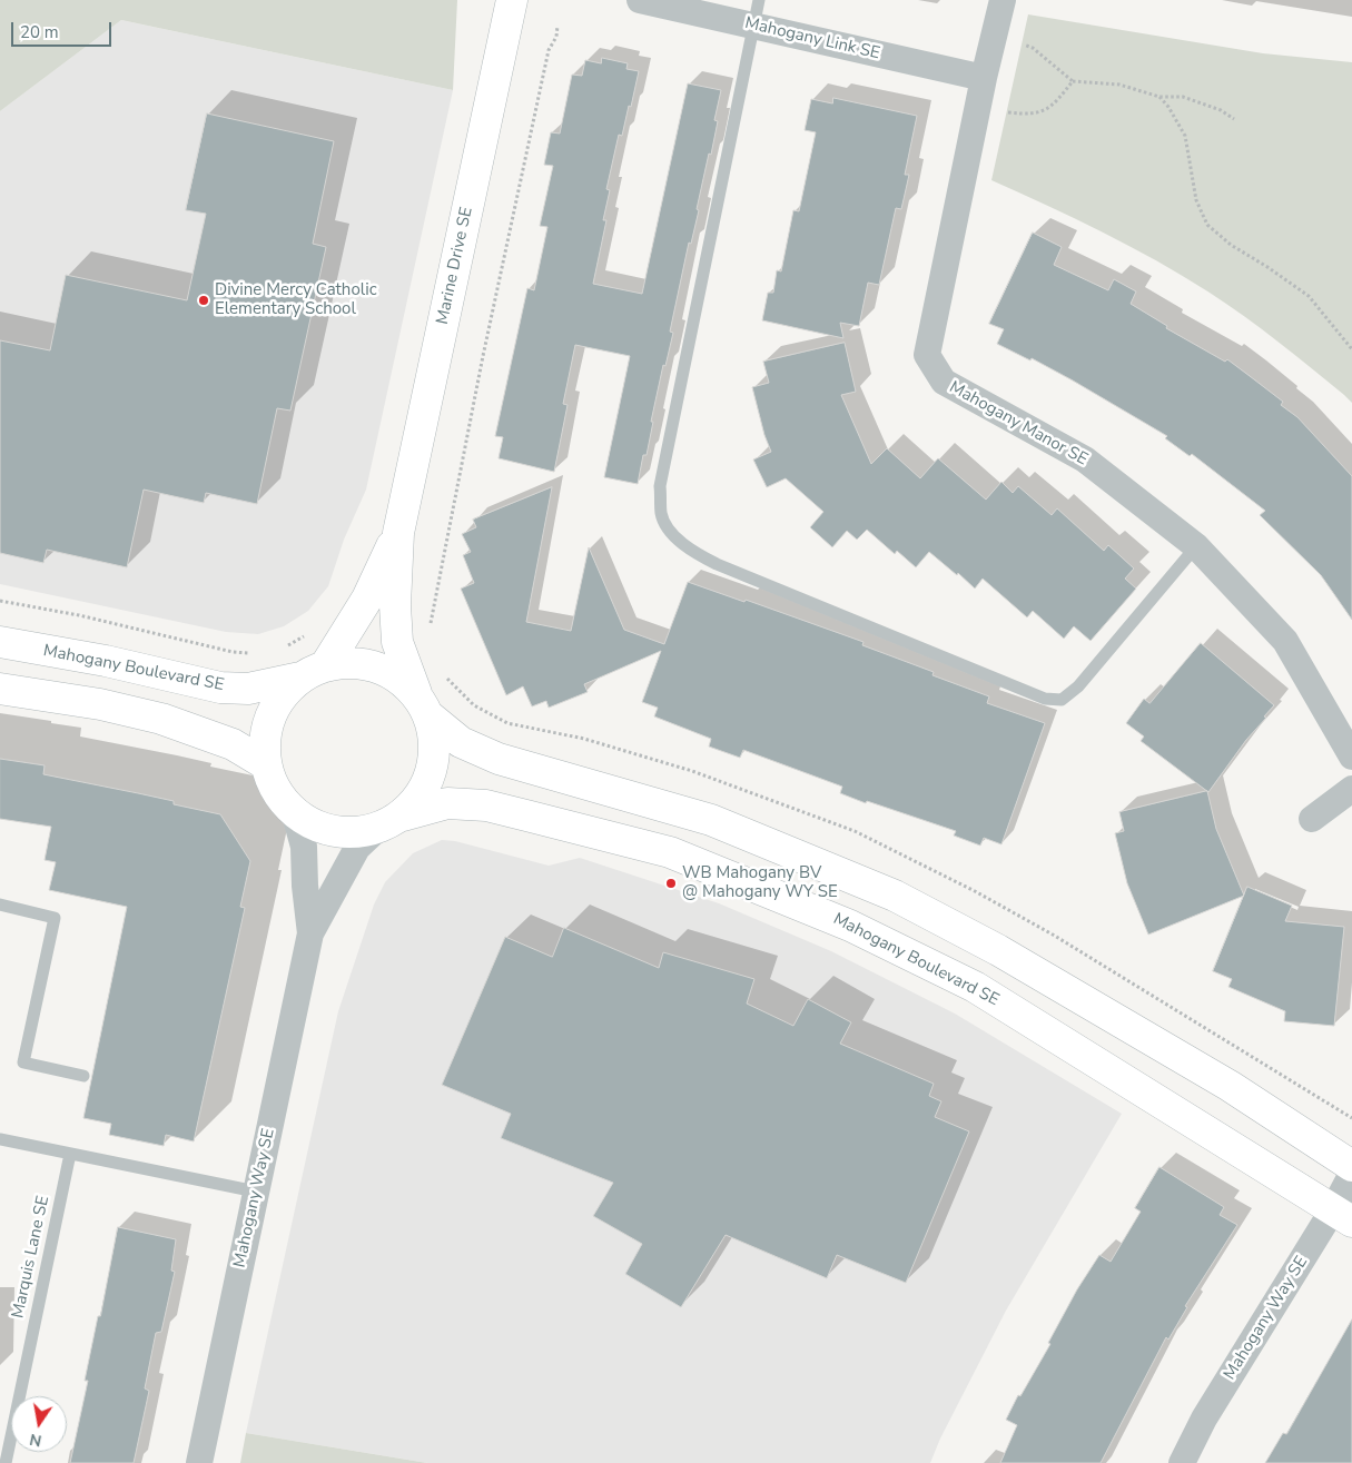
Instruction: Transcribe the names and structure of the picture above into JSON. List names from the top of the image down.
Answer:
{
  "streets": {
    "street": [
      "Mahogany Link SE",
      "Marine Drive SE",
      "Mahogany Manor SE",
      "Mahogany Boulevard SE",
      "Mahogany Way SE"
    ],
    "lane": ["Marquis Lane SE"]
  },
  "crossings": [
    ["Mahogany Link SE", "Mahogany Manor SE"],
    ["Marine Drive SE", "Mahogany Boulevard SE"],
    ["Marine Drive SE", "Mahogany Way SE"],
    ["Mahogany Boulevard SE", "Mahogany Way SE"]
  ],
  "places": ["Divine Mercy Catholic Elementary School", "WB Mahogany BV @ Mahogany WY SE"],
  "scale_bar": "20 m",
  "north": "bottom"
}
